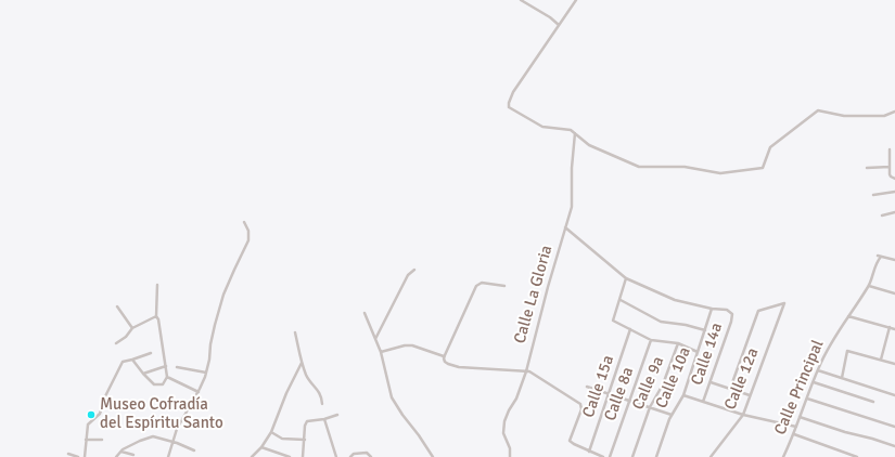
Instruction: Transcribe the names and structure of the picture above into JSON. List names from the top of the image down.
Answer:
{
  "streets": {
    "street": [
      "Calle La Gloria",
      "Calle 14a",
      "Calle 10a",
      "Calle 12a",
      "Calle 9a",
      "Calle 15a",
      "Calle Principal",
      "Calle 8a"
    ]
  },
  "crossings": [
    ["Calle 14a", "Calle 10a"]
  ],
  "places": ["Museo Cofradía del Espíritu Santo"]
}
